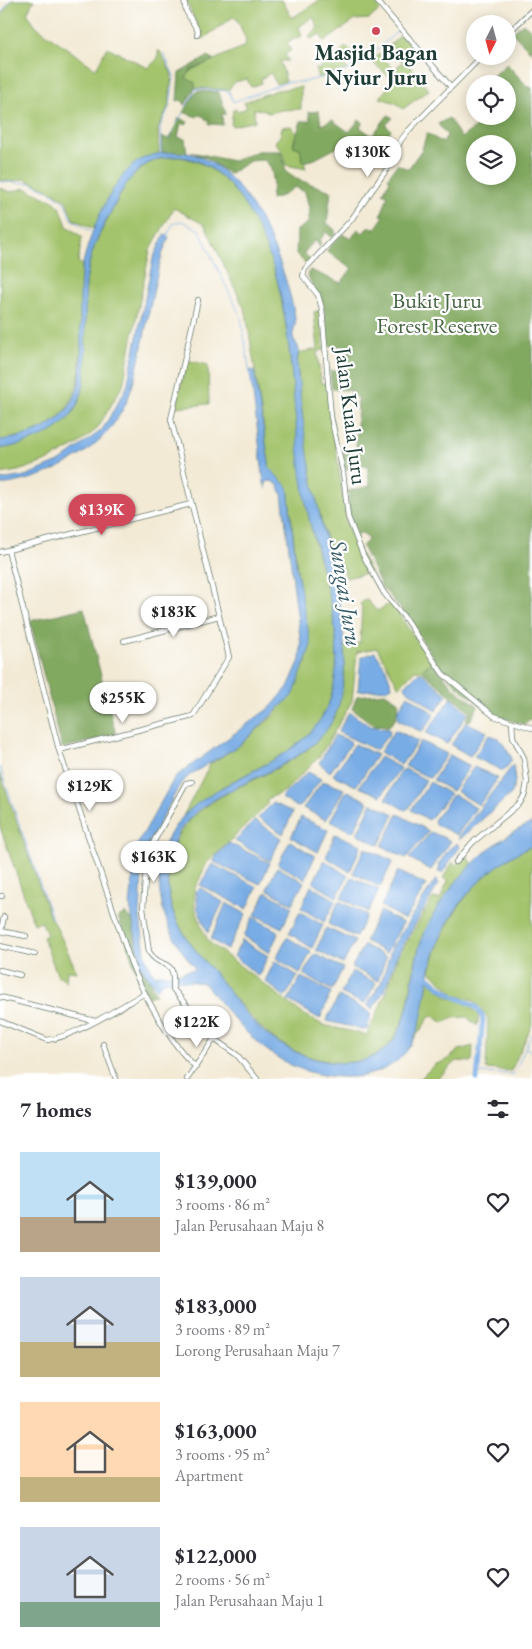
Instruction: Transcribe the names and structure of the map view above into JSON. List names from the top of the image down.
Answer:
{
  "streets": {
    "street": ["Jalan Kuala Juru"]
  },
  "water": ["Sungai Juru"],
  "parks": ["Bukit Juru Forest Reserve"],
  "places": ["Masjid Bagan Nyiur Juru"],
  "north": "bottom",
  "page": {
    "price": [
      "$130K",
      "$139K",
      "$183K",
      "$255K",
      "$129K",
      "$163K",
      "$122K"
    ],
    "heading": "7 homes",
    "list": [
      {
        "name": "$139,000",
        "note": "3 rooms · 86 m² · Jalan Perusahaan Maju 8"
      },
      {
        "name": "$183,000",
        "note": "3 rooms · 89 m² · Lorong Perusahaan Maju 7"
      },
      {
        "name": "$163,000",
        "note": "3 rooms · 95 m² · Apartment"
      },
      {
        "name": "$122,000",
        "note": "2 rooms · 56 m² · Jalan Perusahaan Maju 1"
      }
    ]
  }
}
